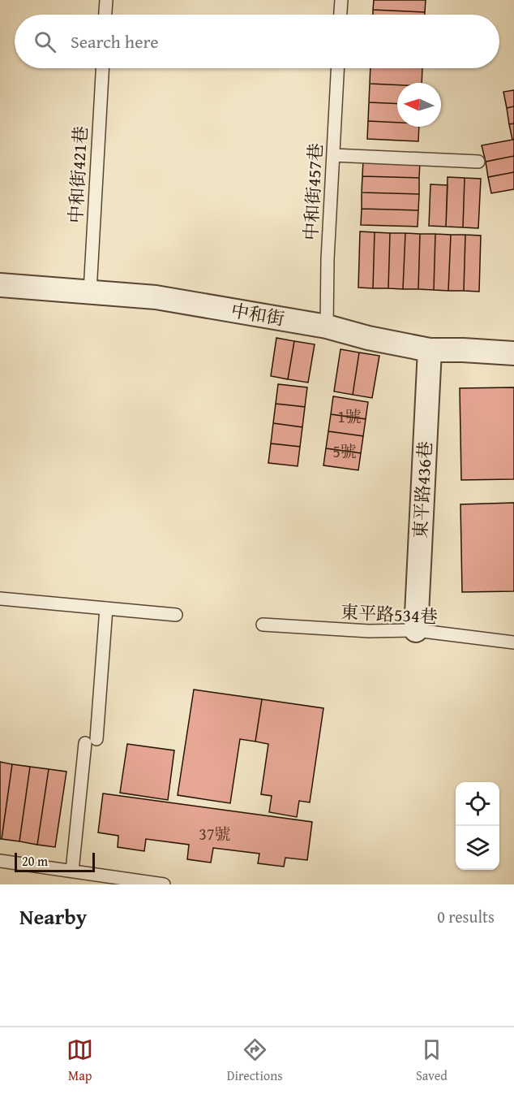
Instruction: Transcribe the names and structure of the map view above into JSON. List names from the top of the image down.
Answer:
{
  "streets": {
    "street": ["中和街", "東平路436巷"],
    "lane": ["中和街421巷", "中和街457巷", "東平路534巷"]
  },
  "crossings": [
    ["中和街421巷", "中和街"],
    ["中和街457巷", "中和街"],
    ["中和街", "東平路436巷"],
    ["東平路436巷", "東平路534巷"]
  ],
  "house_numbers": ["1號", "5號", "37號"],
  "scale_bar": "20 m",
  "north": "left",
  "page": {
    "search": "Search here",
    "scale": "20 m",
    "heading": ["Nearby", "0 results"],
    "nav": ["Map", "Directions", "Saved"]
  }
}
